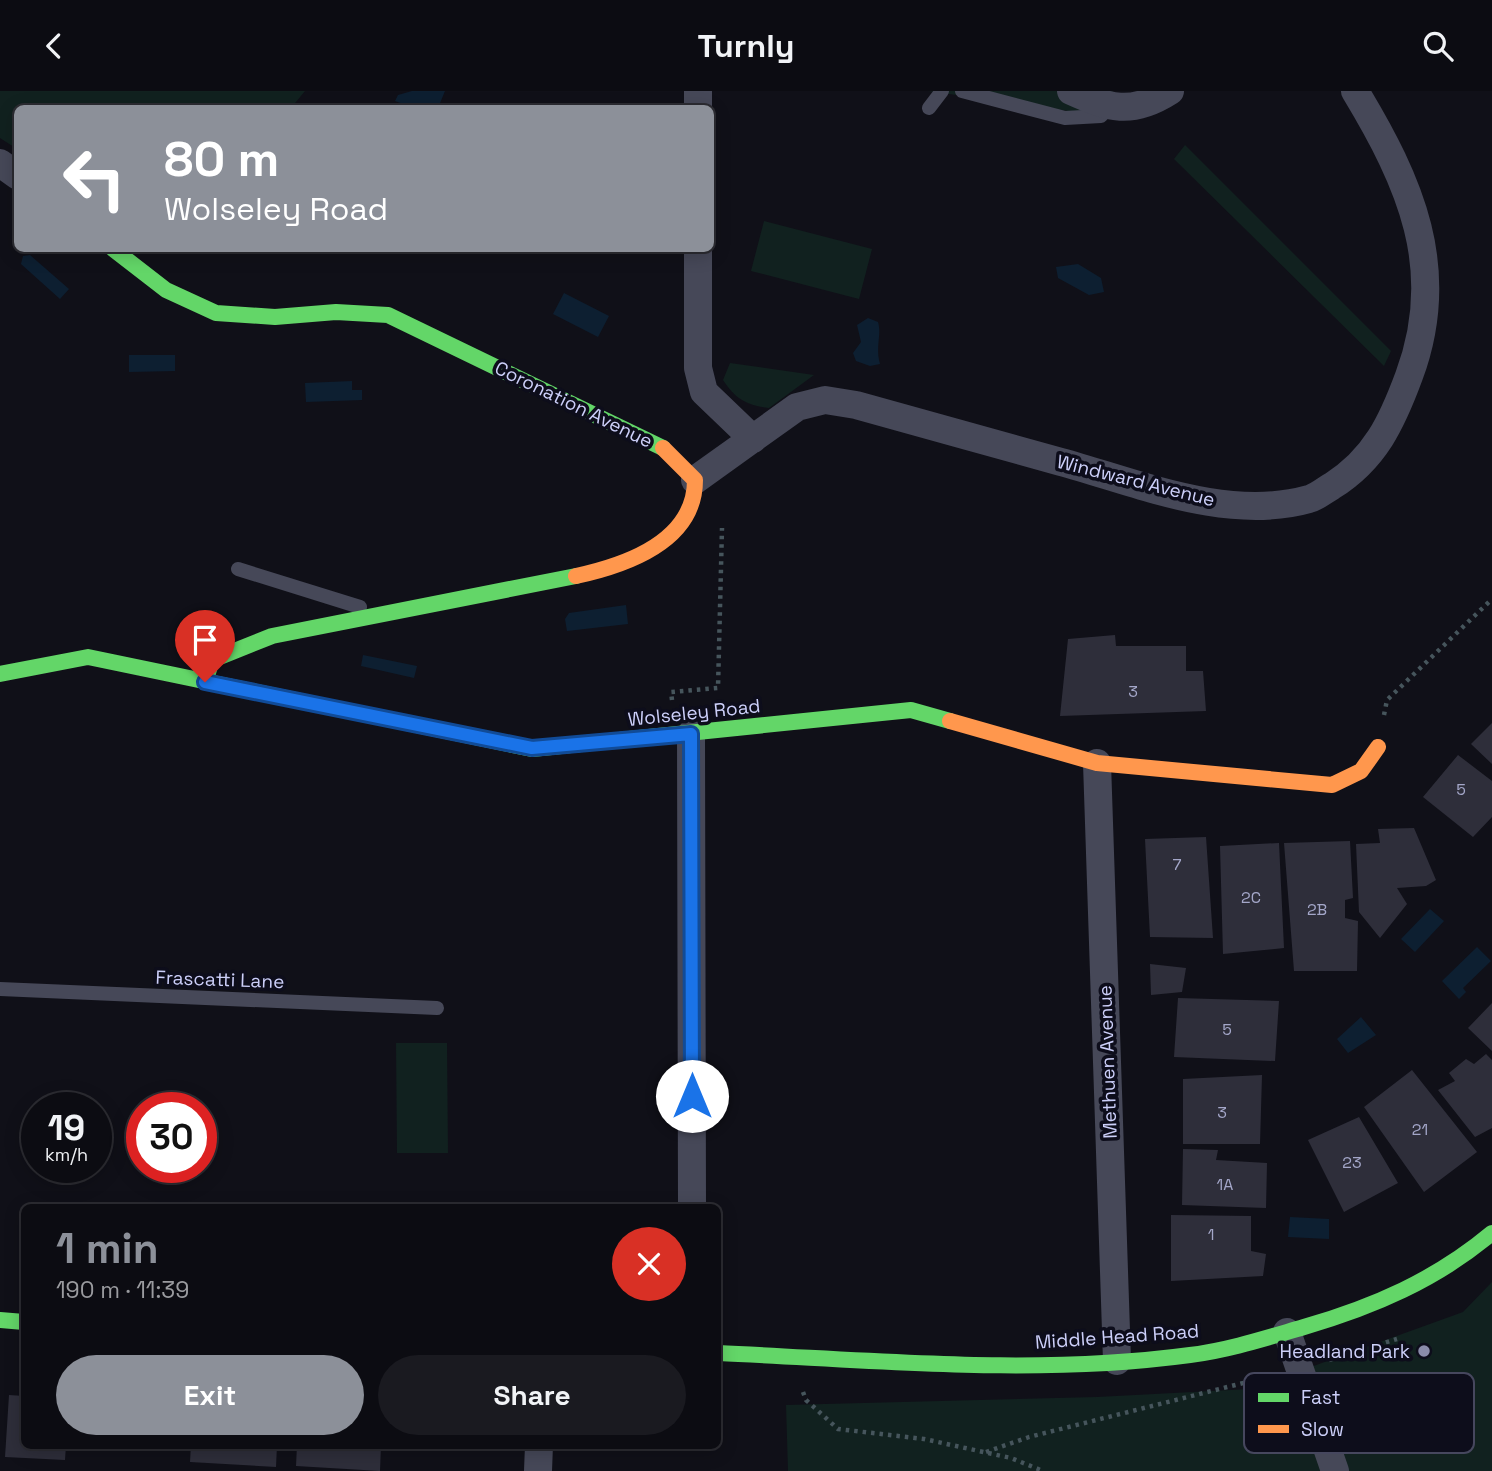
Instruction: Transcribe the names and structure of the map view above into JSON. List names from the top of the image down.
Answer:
{
  "streets": {
    "street": [
      "Coronation Avenue",
      "Windward Avenue",
      "Wolseley Road",
      "Methuen Avenue",
      "Middle Head Road"
    ],
    "lane": ["Frascatti Lane"]
  },
  "crossings": [
    ["Coronation Avenue", "Windward Avenue"],
    ["Wolseley Road", "Methuen Avenue"],
    ["Methuen Avenue", "Middle Head Road"]
  ],
  "places": ["Headland Park"],
  "house_numbers": [
    "3",
    "5",
    "7",
    "2C",
    "2B",
    "5",
    "3",
    "21",
    "23",
    "1A",
    "1"
  ],
  "legend": ["Fast", "Slow"],
  "page": {
    "header": "Turnly",
    "turn": ["80 m", "Wolseley Road"],
    "speed": "19 km/h",
    "limit": "30",
    "heading": ["1 min", "190 m · 11:39"],
    "buttons": ["Exit", "Share"]
  }
}
